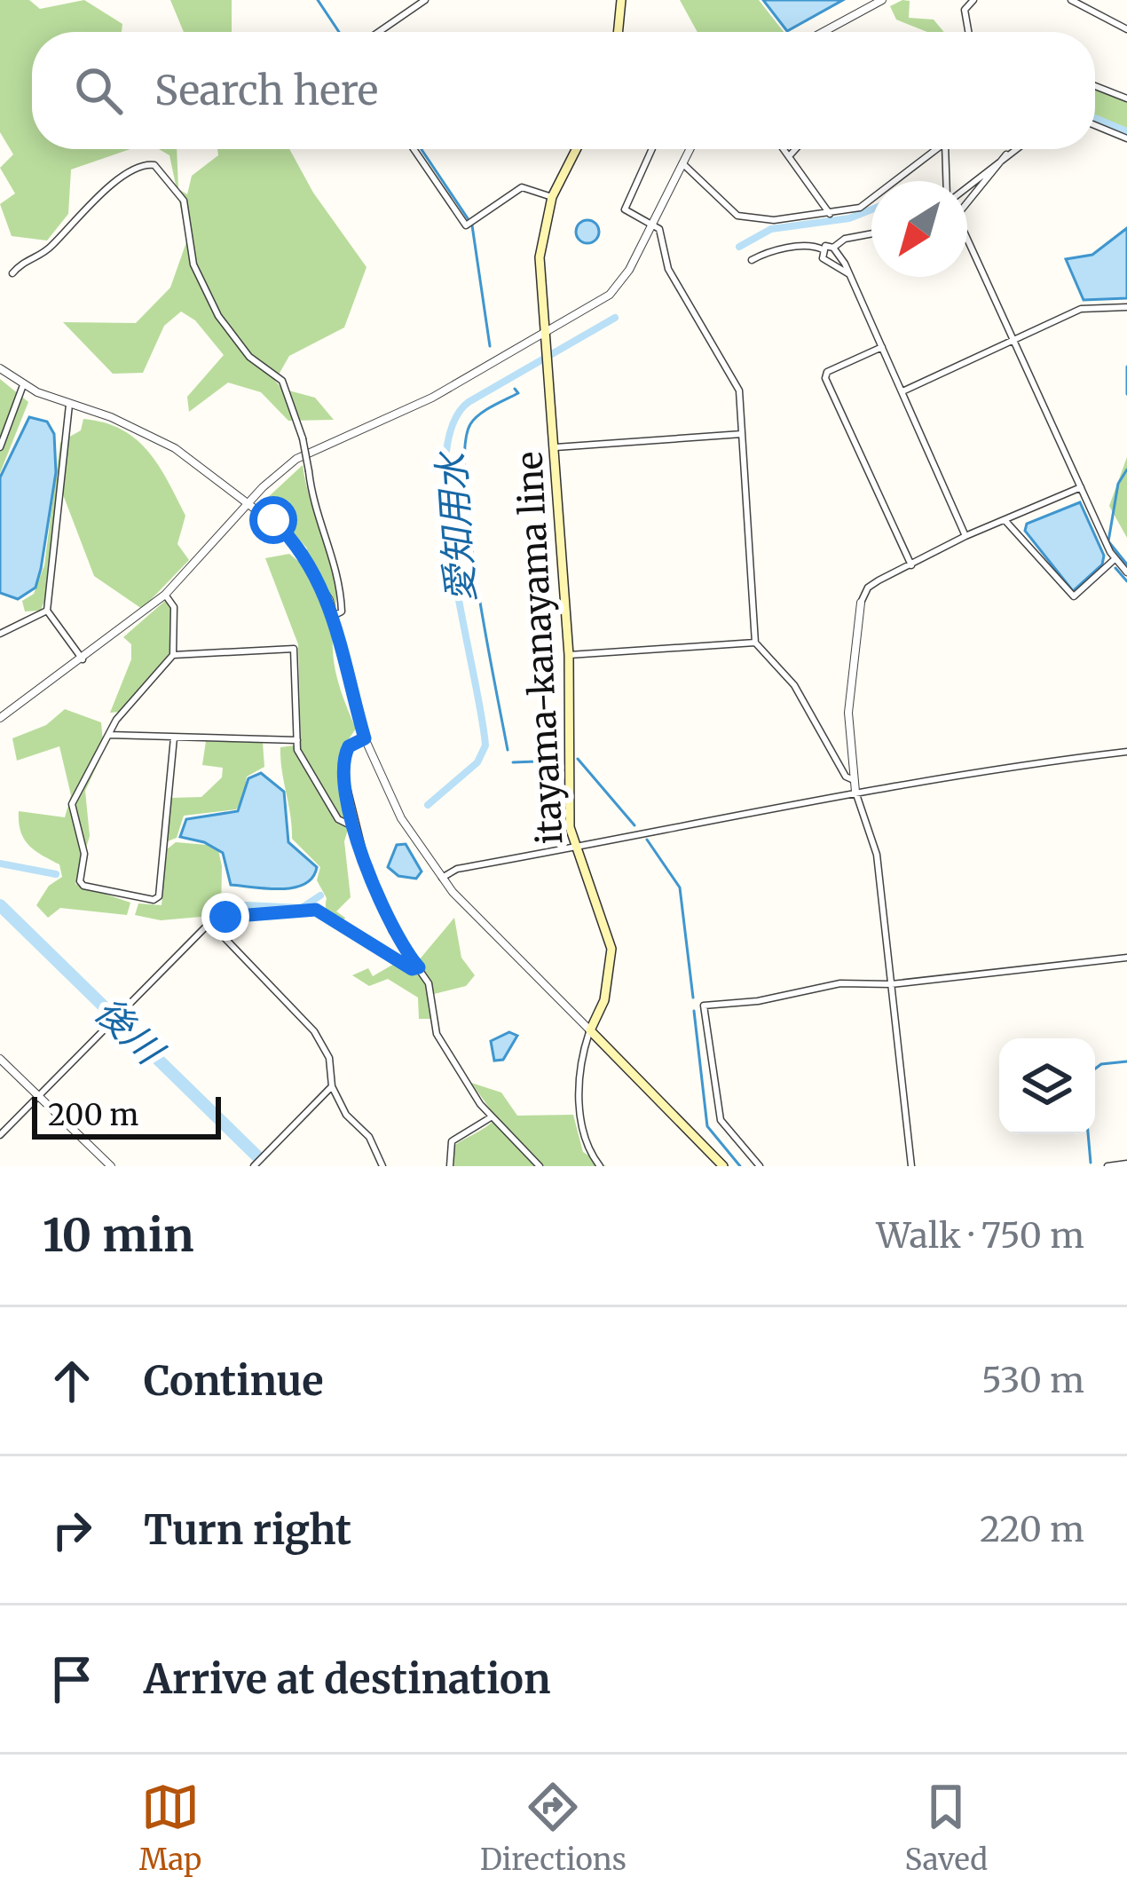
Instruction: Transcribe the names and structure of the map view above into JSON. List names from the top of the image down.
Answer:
{
  "streets": {
    "main road": ["itayama-kanayama line"]
  },
  "water": ["愛知用水", "後川"],
  "scale_bar": "200 m",
  "north": "bottom left",
  "page": {
    "search": "Search here",
    "scale": "200 m",
    "heading": ["10 min", "Walk · 750 m"],
    "list": [
      ["Continue", "530 m"],
      ["Turn right", "220 m"],
      "Arrive at destination"
    ],
    "nav": ["Map", "Directions", "Saved"]
  }
}
